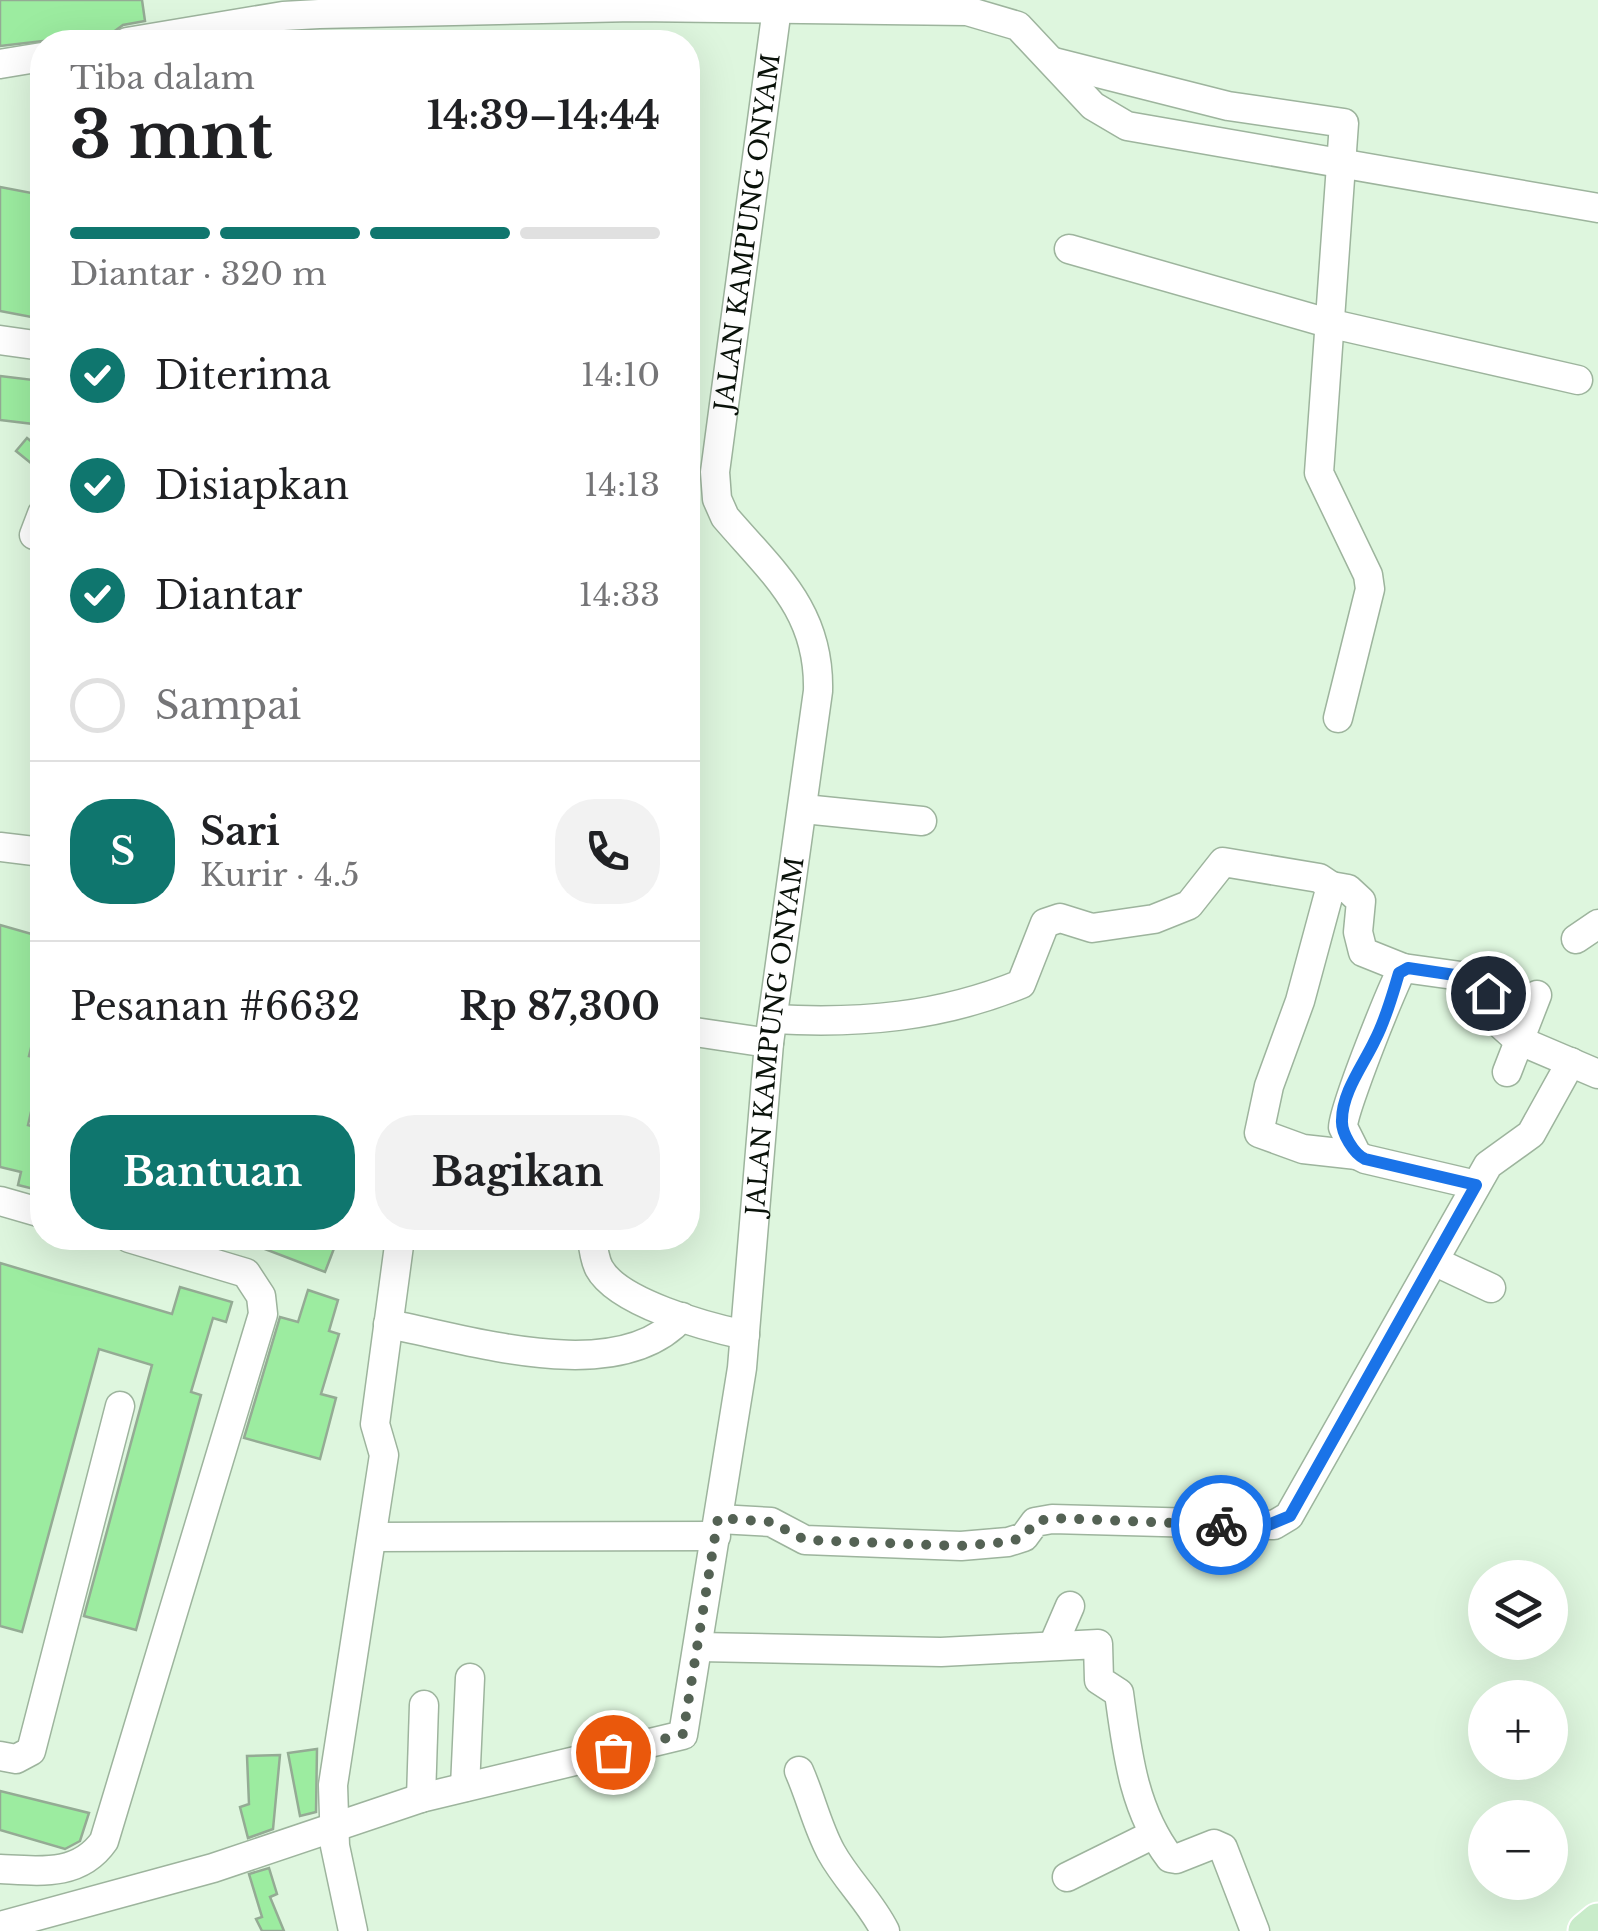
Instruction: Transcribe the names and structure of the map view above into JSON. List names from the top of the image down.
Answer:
{
  "streets": {
    "street": ["JALAN KAMPUNG ONYAM"]
  },
  "page": {
    "heading": ["3 mnt", "Tiba dalam", "14:39–14:44"],
    "panel": [
      "Sari",
      "Kurir · 4.5",
      "Pesanan #6632",
      "Rp 87,300"
    ],
    "bar": "Diantar · 320 m",
    "list": [
      ["Diterima", "14:10"],
      ["Disiapkan", "14:13"],
      ["Diantar", "14:33"],
      "Sampai"
    ],
    "round": "S",
    "buttons": ["Bantuan", "Bagikan"],
    "map_buttons": ["+", "−"]
  }
}
